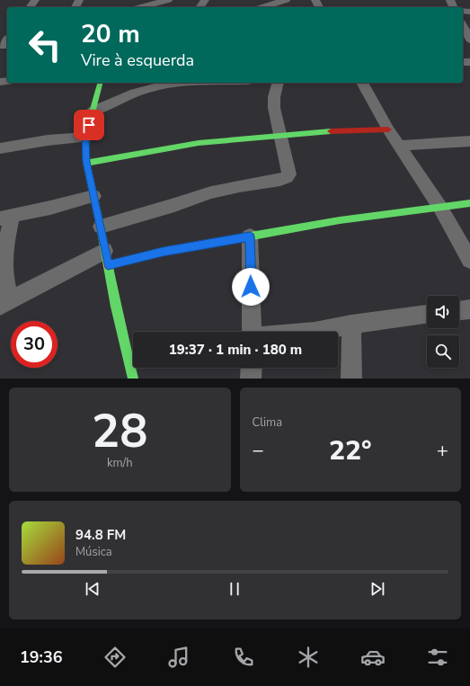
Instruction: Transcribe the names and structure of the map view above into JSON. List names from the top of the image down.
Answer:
{
  "page": {
    "turn": ["20 m", "Vire à esquerda"],
    "limit": "30",
    "trip": "19:37 · 1 min · 180 m",
    "tile": [
      ["28", "km/h"],
      "Clima"
    ],
    "heat": ["−", "22°", "+"],
    "song": ["94.8 FM", "Música"],
    "tabs": "19:36"
  }
}
